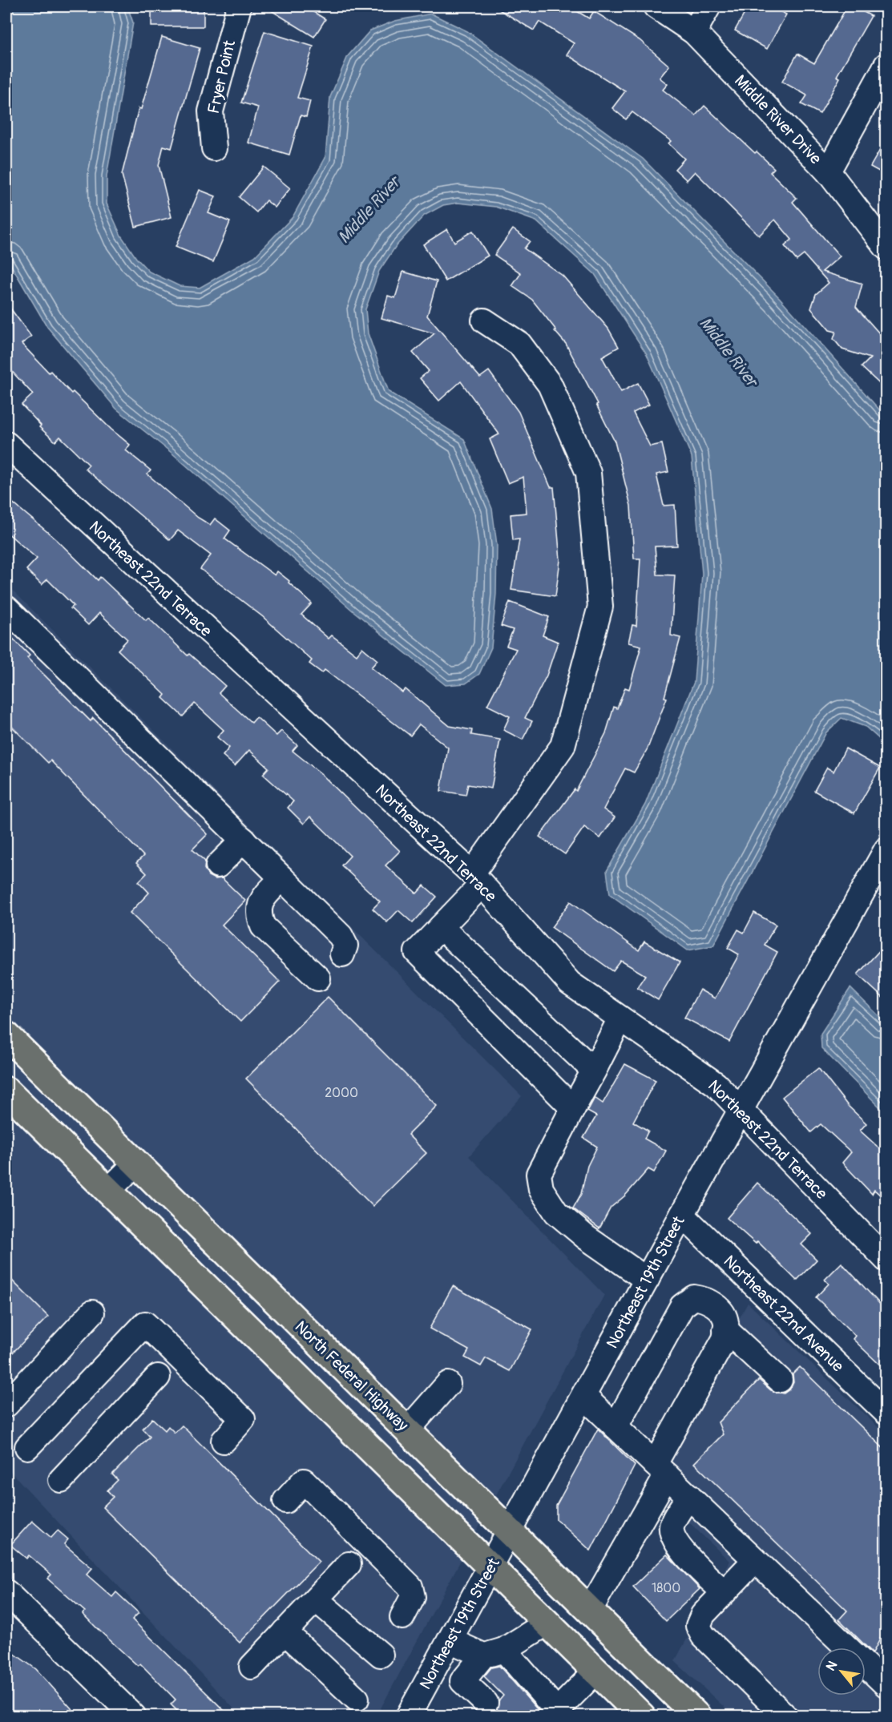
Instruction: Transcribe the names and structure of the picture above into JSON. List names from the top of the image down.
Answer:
{
  "streets": {
    "main road": ["North Federal Highway"],
    "street": [
      "Fryer Point",
      "Middle River Drive",
      "Northeast 22nd Terrace",
      "Northeast 19th Street",
      "Northeast 22nd Avenue"
    ]
  },
  "crossings": [
    ["Northeast 22nd Terrace", "Northeast 19th Street"],
    ["Northeast 19th Street", "Northeast 22nd Avenue"],
    ["Northeast 19th Street", "North Federal Highway"]
  ],
  "water": ["Middle River"],
  "house_numbers": ["2000", "1800"],
  "north": "top left"
}
